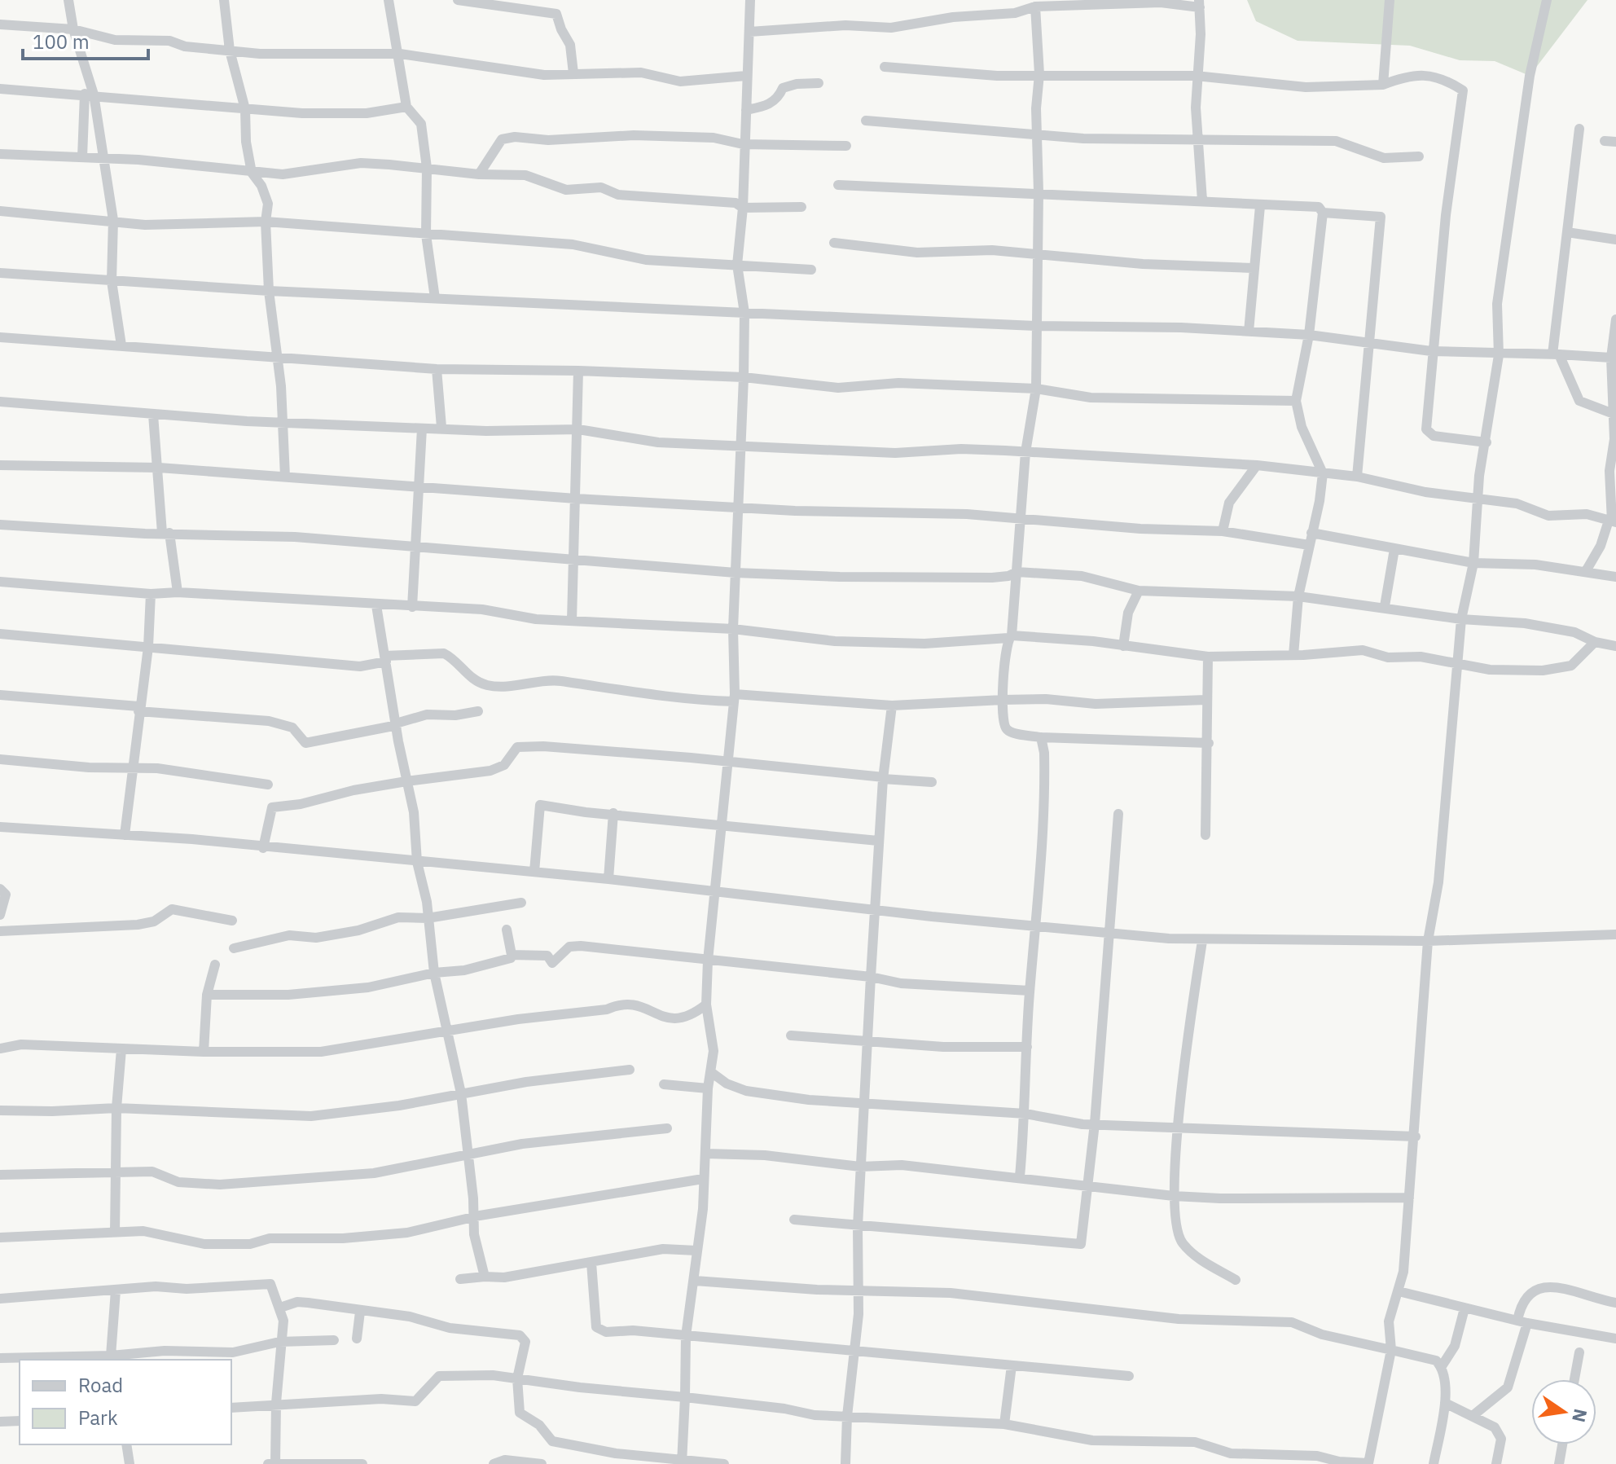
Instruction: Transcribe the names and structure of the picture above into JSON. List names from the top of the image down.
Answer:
{
  "legend": ["Road", "Park"],
  "scale_bar": "100 m",
  "north": "right"
}
